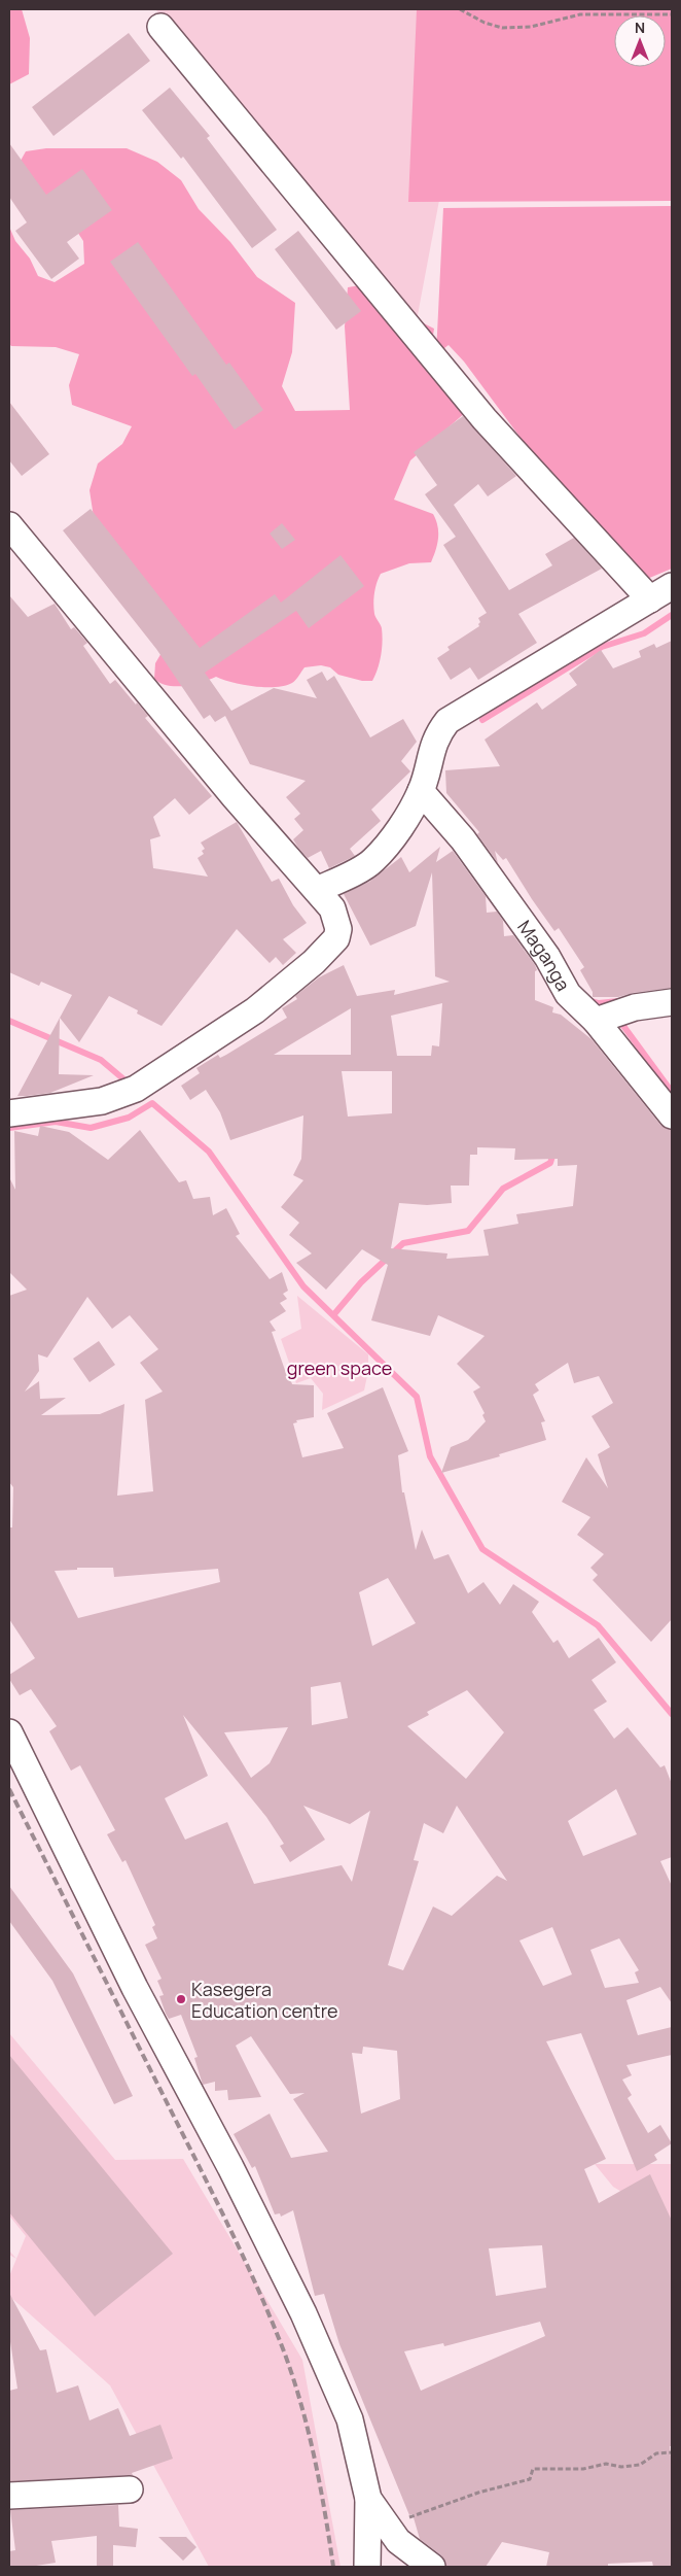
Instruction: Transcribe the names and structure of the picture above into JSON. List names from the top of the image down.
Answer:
{
  "streets": {
    "street": ["Maganga"]
  },
  "parks": ["green space"],
  "places": ["Kasegera Education centre"],
  "north": "top"
}
